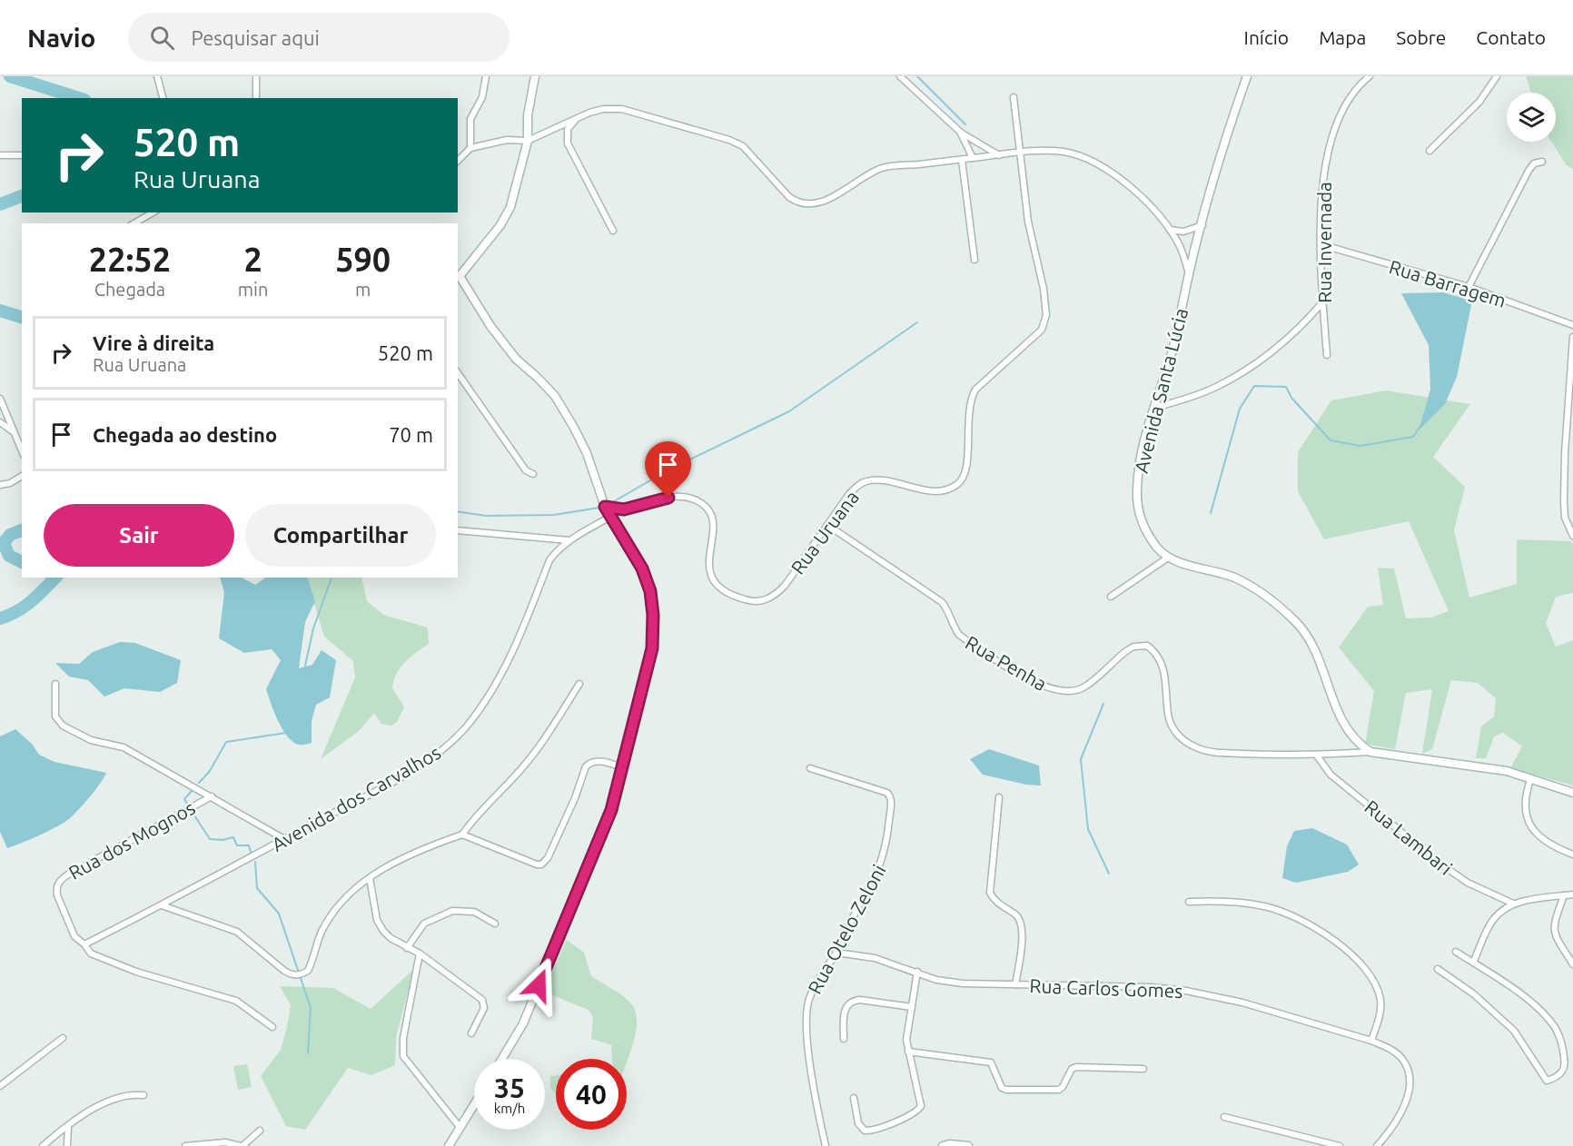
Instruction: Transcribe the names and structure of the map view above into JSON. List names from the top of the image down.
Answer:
{
  "streets": {
    "street": [
      "Rua Invernada",
      "Rua Barragem",
      "Avenida Santa Lúcia",
      "Rua Uruana",
      "Rua Penha",
      "Avenida dos Carvalhos",
      "Rua Lambari",
      "Rua dos Mognos",
      "Rua Otelo Zeloni",
      "Rua Carlos Gomes"
    ]
  },
  "crossings": [
    ["Rua Invernada", "Rua Barragem"],
    ["Rua Uruana", "Rua Penha"],
    ["Rua Penha", "Rua Lambari"],
    ["Avenida dos Carvalhos", "Rua dos Mognos"],
    ["Rua Otelo Zeloni", "Rua Carlos Gomes"]
  ],
  "page": {
    "header": "Navio",
    "search": "Pesquisar aqui",
    "nav": [
      "Início",
      "Mapa",
      "Sobre",
      "Contato"
    ],
    "turn": ["520 m", "Rua Uruana"],
    "eta": [
      "22:52",
      "Chegada",
      "2",
      "min",
      "590",
      "m"
    ],
    "list": [
      {
        "name": "Vire à direita",
        "note": "Rua Uruana",
        "value": "520 m"
      },
      {
        "name": "Chegada ao destino",
        "value": "70 m"
      }
    ],
    "buttons": ["Sair", "Compartilhar"],
    "speed": "35 km/h",
    "limit": "40"
  }
}
